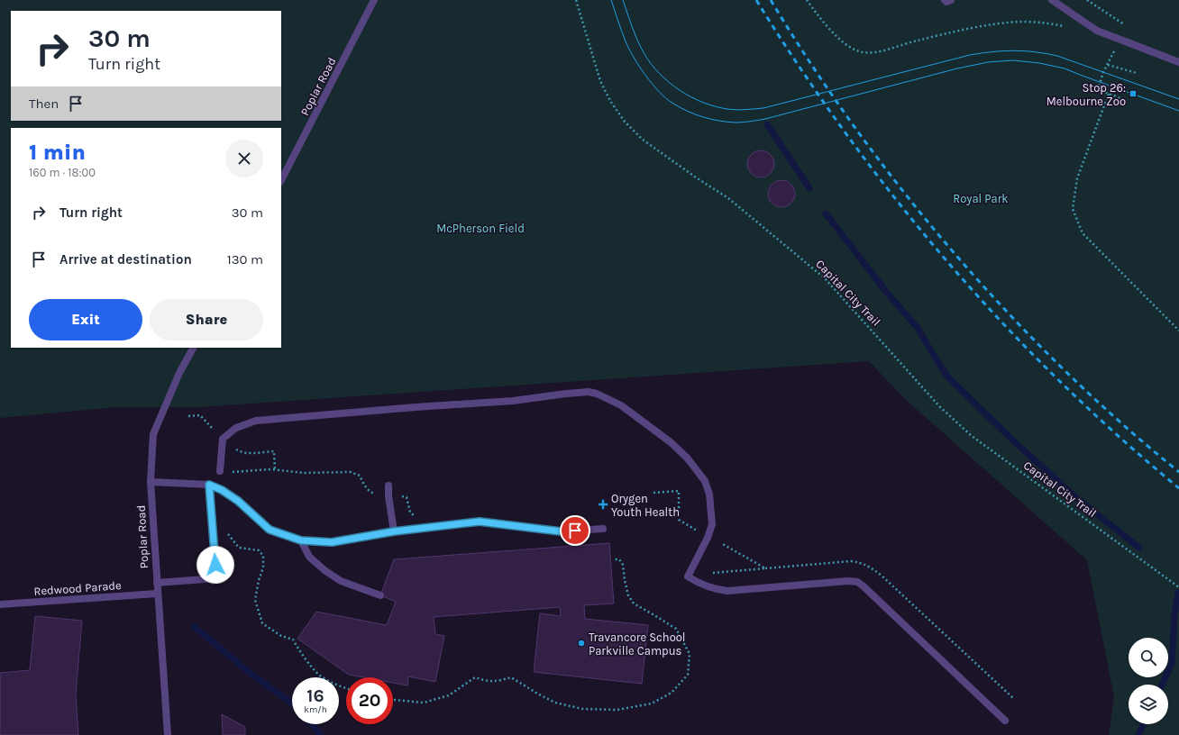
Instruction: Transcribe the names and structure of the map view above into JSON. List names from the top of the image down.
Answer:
{
  "streets": {
    "street": ["Poplar Road", "Redwood Parade"],
    "path": ["Capital City Trail"]
  },
  "crossings": [
    ["Poplar Road", "Redwood Parade"]
  ],
  "parks": ["Royal Park", "McPherson Field"],
  "places": {
    "transit": ["Stop 26: Melbourne Zoo"],
    "health": ["Orygen Youth Health"],
    "other": ["Travancore School Parkville Campus"]
  },
  "page": {
    "turn": ["30 m", "Turn right"],
    "then": "Then",
    "heading": ["1 min", "160 m · 18:00"],
    "list": [
      {
        "name": "Turn right",
        "value": "30 m"
      },
      {
        "name": "Arrive at destination",
        "value": "130 m"
      }
    ],
    "buttons": ["Exit", "Share"],
    "speed": "16 km/h",
    "limit": "20"
  }
}
